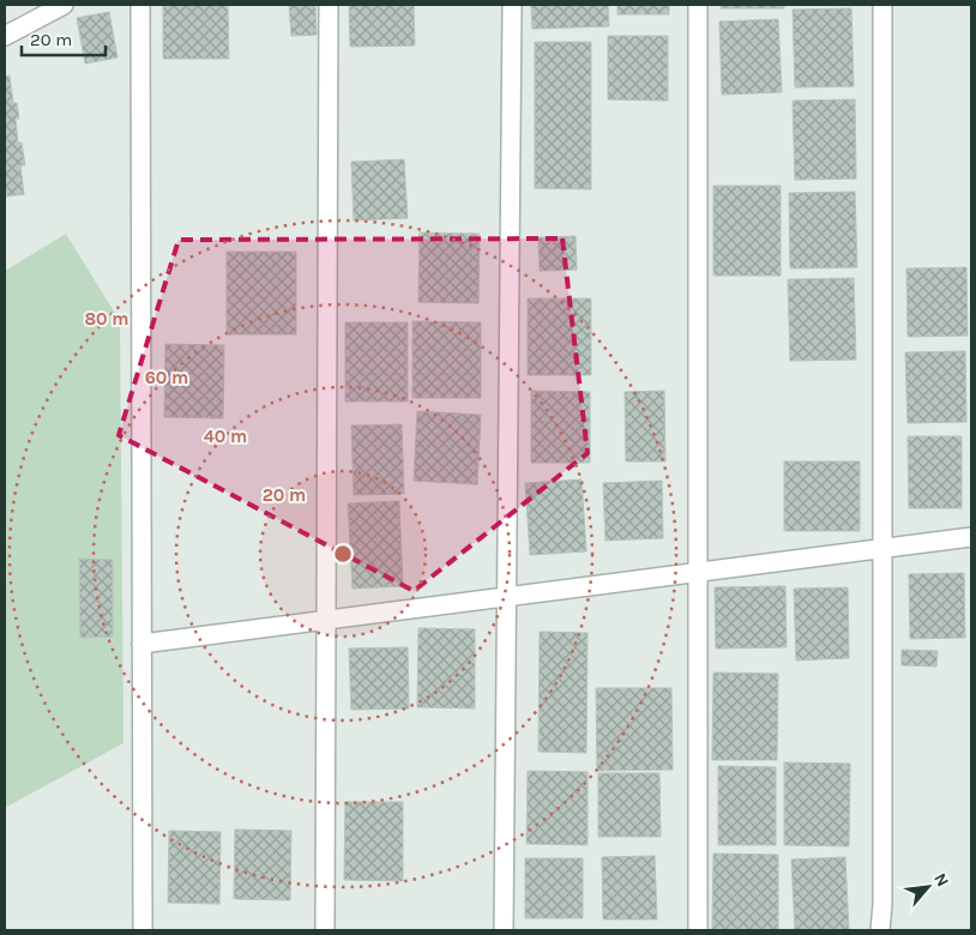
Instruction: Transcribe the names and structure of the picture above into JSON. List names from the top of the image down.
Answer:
{
  "scale_bar": "20 m",
  "north": "top right",
  "rings": [
    "80 m",
    "60 m",
    "40 m",
    "20 m"
  ]
}
